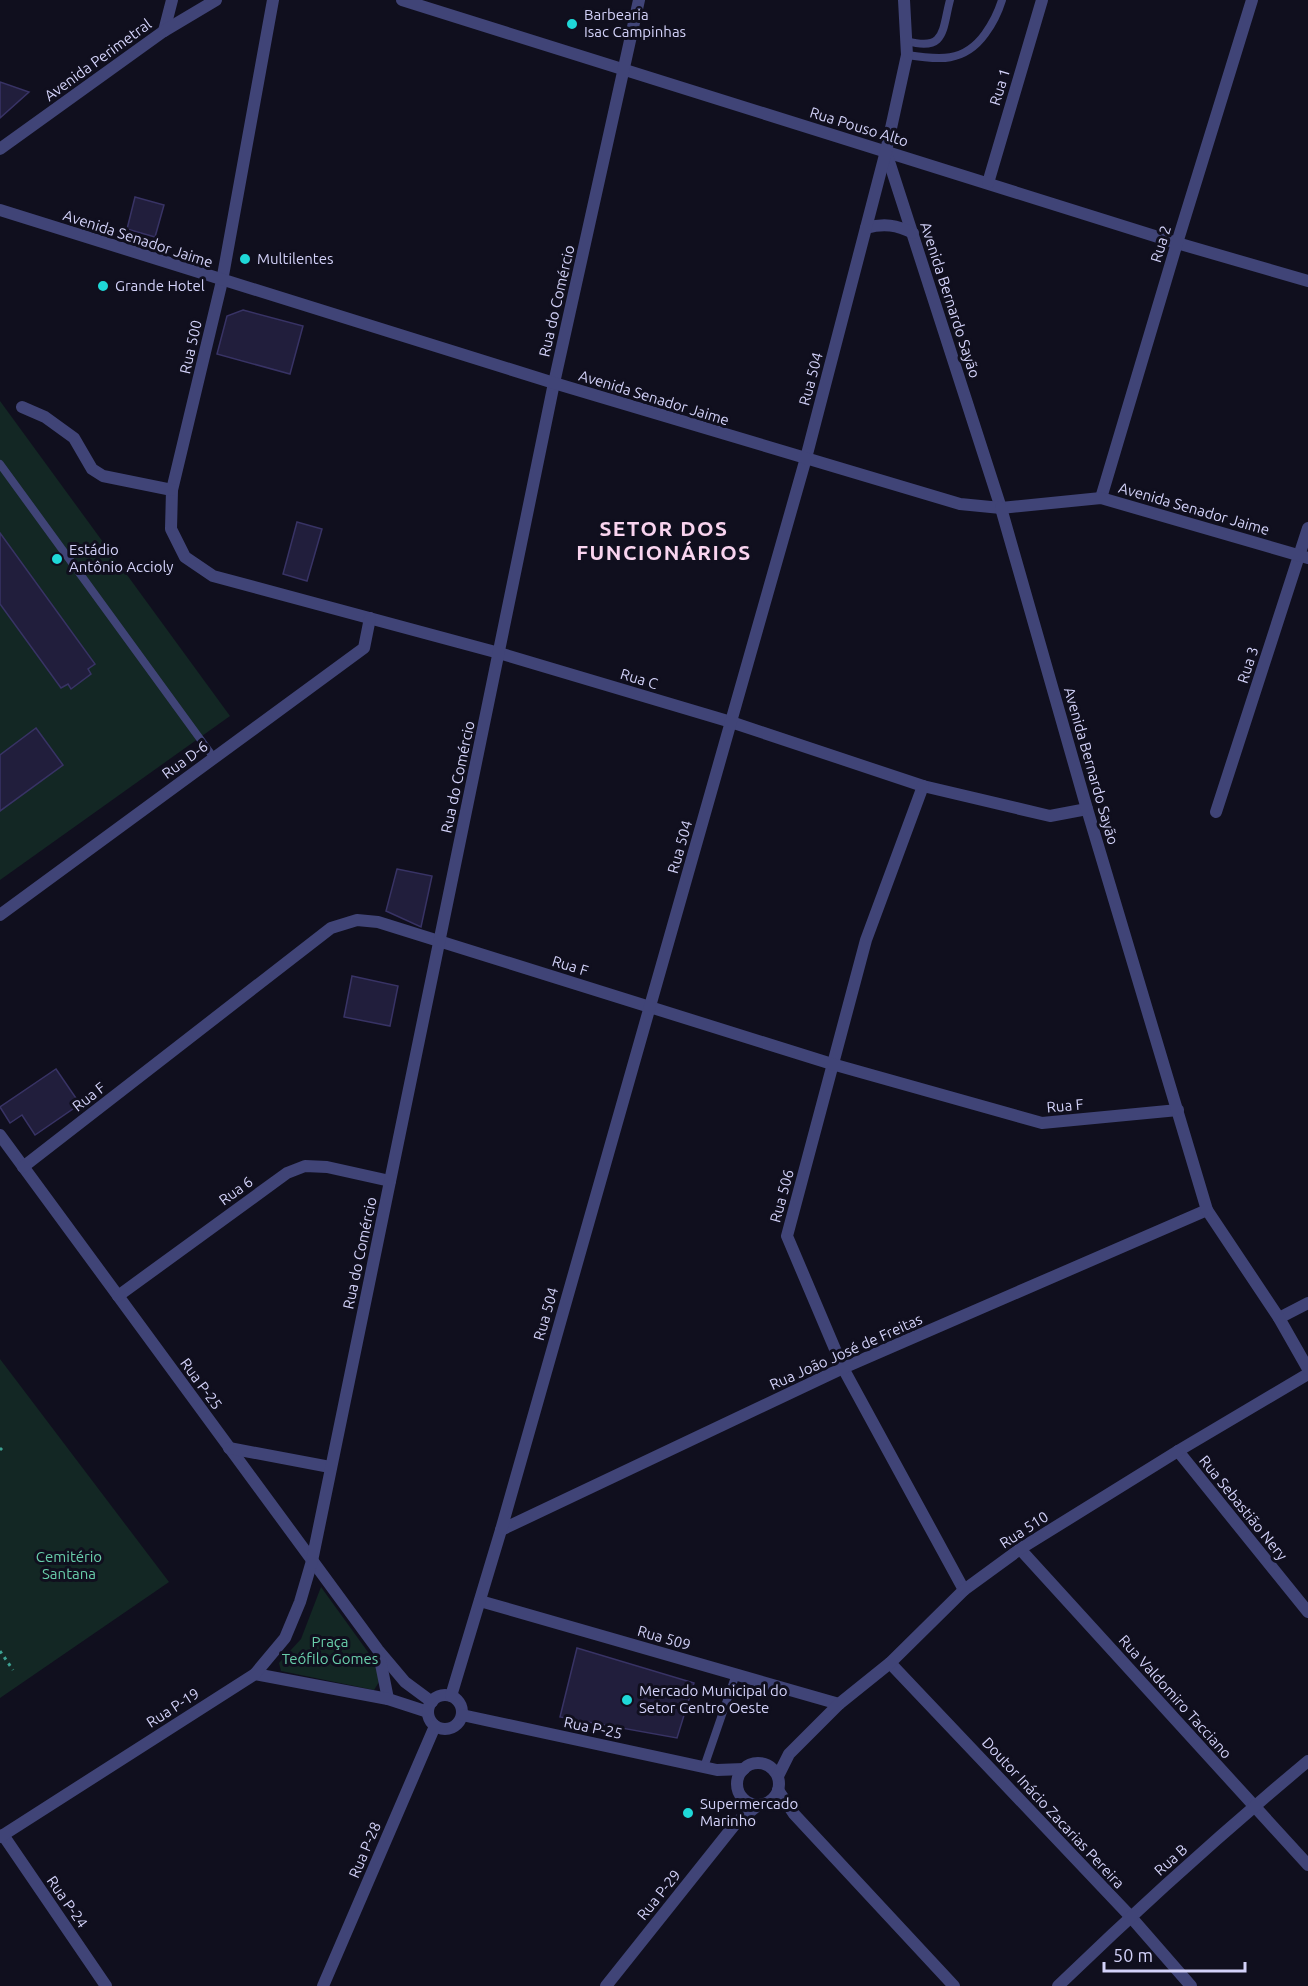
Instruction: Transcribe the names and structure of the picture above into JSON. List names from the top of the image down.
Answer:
{
  "streets": {
    "street": [
      "Avenida Perimetral",
      "Rua 1",
      "Rua Pouso Alto",
      "Avenida Senador Jaime",
      "Rua 2",
      "Avenida Bernardo Sayão",
      "Rua do Comércio",
      "Rua 500",
      "Rua 504",
      "Rua 3",
      "Rua C",
      "Rua D-6",
      "Rua F",
      "Rua 6",
      "Rua 506",
      "Rua João José de Freitas",
      "Rua P-25",
      "Rua Sebastião Nery",
      "Rua 510",
      "Rua 509",
      "Rua Valdomiro Tacciano",
      "Rua P-19",
      "Doutor Inácio Zacarias Pereira",
      "Rua P-28",
      "Rua B",
      "Rua P-29",
      "Rua P-24"
    ]
  },
  "crossings": [
    ["Rua 1", "Rua Pouso Alto"],
    ["Rua Pouso Alto", "Rua 2"],
    ["Rua Pouso Alto", "Avenida Bernardo Sayão"],
    ["Rua Pouso Alto", "Rua do Comércio"],
    ["Rua Pouso Alto", "Rua 504"],
    ["Avenida Senador Jaime", "Rua 2"],
    ["Avenida Senador Jaime", "Avenida Bernardo Sayão"],
    ["Avenida Senador Jaime", "Rua do Comércio"],
    ["Avenida Senador Jaime", "Rua 500"],
    ["Avenida Senador Jaime", "Rua 504"],
    ["Avenida Senador Jaime", "Rua 3"],
    ["Avenida Bernardo Sayão", "Rua 504"],
    ["Avenida Bernardo Sayão", "Rua C"],
    ["Avenida Bernardo Sayão", "Rua F"],
    ["Avenida Bernardo Sayão", "Rua João José de Freitas"],
    ["Rua do Comércio", "Rua C"],
    ["Rua do Comércio", "Rua F"],
    ["Rua do Comércio", "Rua 6"],
    ["Rua do Comércio", "Rua P-25"],
    ["Rua do Comércio", "Rua P-19"],
    ["Rua 500", "Rua C"],
    ["Rua 504", "Rua C"],
    ["Rua 504", "Rua F"],
    ["Rua 504", "Rua João José de Freitas"],
    ["Rua 504", "Rua P-25"],
    ["Rua 504", "Rua 509"],
    ["Rua 504", "Rua P-28"],
    ["Rua C", "Rua D-6"],
    ["Rua C", "Rua 506"],
    ["Rua F", "Rua 506"],
    ["Rua F", "Rua P-25"],
    ["Rua 6", "Rua P-25"],
    ["Rua 506", "Rua João José de Freitas"],
    ["Rua 506", "Rua 510"],
    ["Rua P-25", "Rua 510"],
    ["Rua P-25", "Rua P-19"],
    ["Rua P-25", "Rua P-28"],
    ["Rua P-25", "Rua P-29"],
    ["Rua Sebastião Nery", "Rua 510"],
    ["Rua 510", "Rua 509"],
    ["Rua 510", "Rua Valdomiro Tacciano"],
    ["Rua 510", "Doutor Inácio Zacarias Pereira"],
    ["Rua 510", "Rua P-29"],
    ["Rua Valdomiro Tacciano", "Rua B"],
    ["Rua P-19", "Rua P-24"],
    ["Doutor Inácio Zacarias Pereira", "Rua B"]
  ],
  "districts": ["SETOR DOS FUNCIONÁRIOS"],
  "parks": ["Cemitério Santana", "Praça Teófilo Gomes"],
  "places": [
    "Barbearia Isac Campinhas",
    "Multilentes",
    "Grande Hotel",
    "Estádio Antônio Accioly",
    "Mercado Municipal do Setor Centro Oeste",
    "Supermercado Marinho"
  ],
  "scale_bar": "50 m"
}
